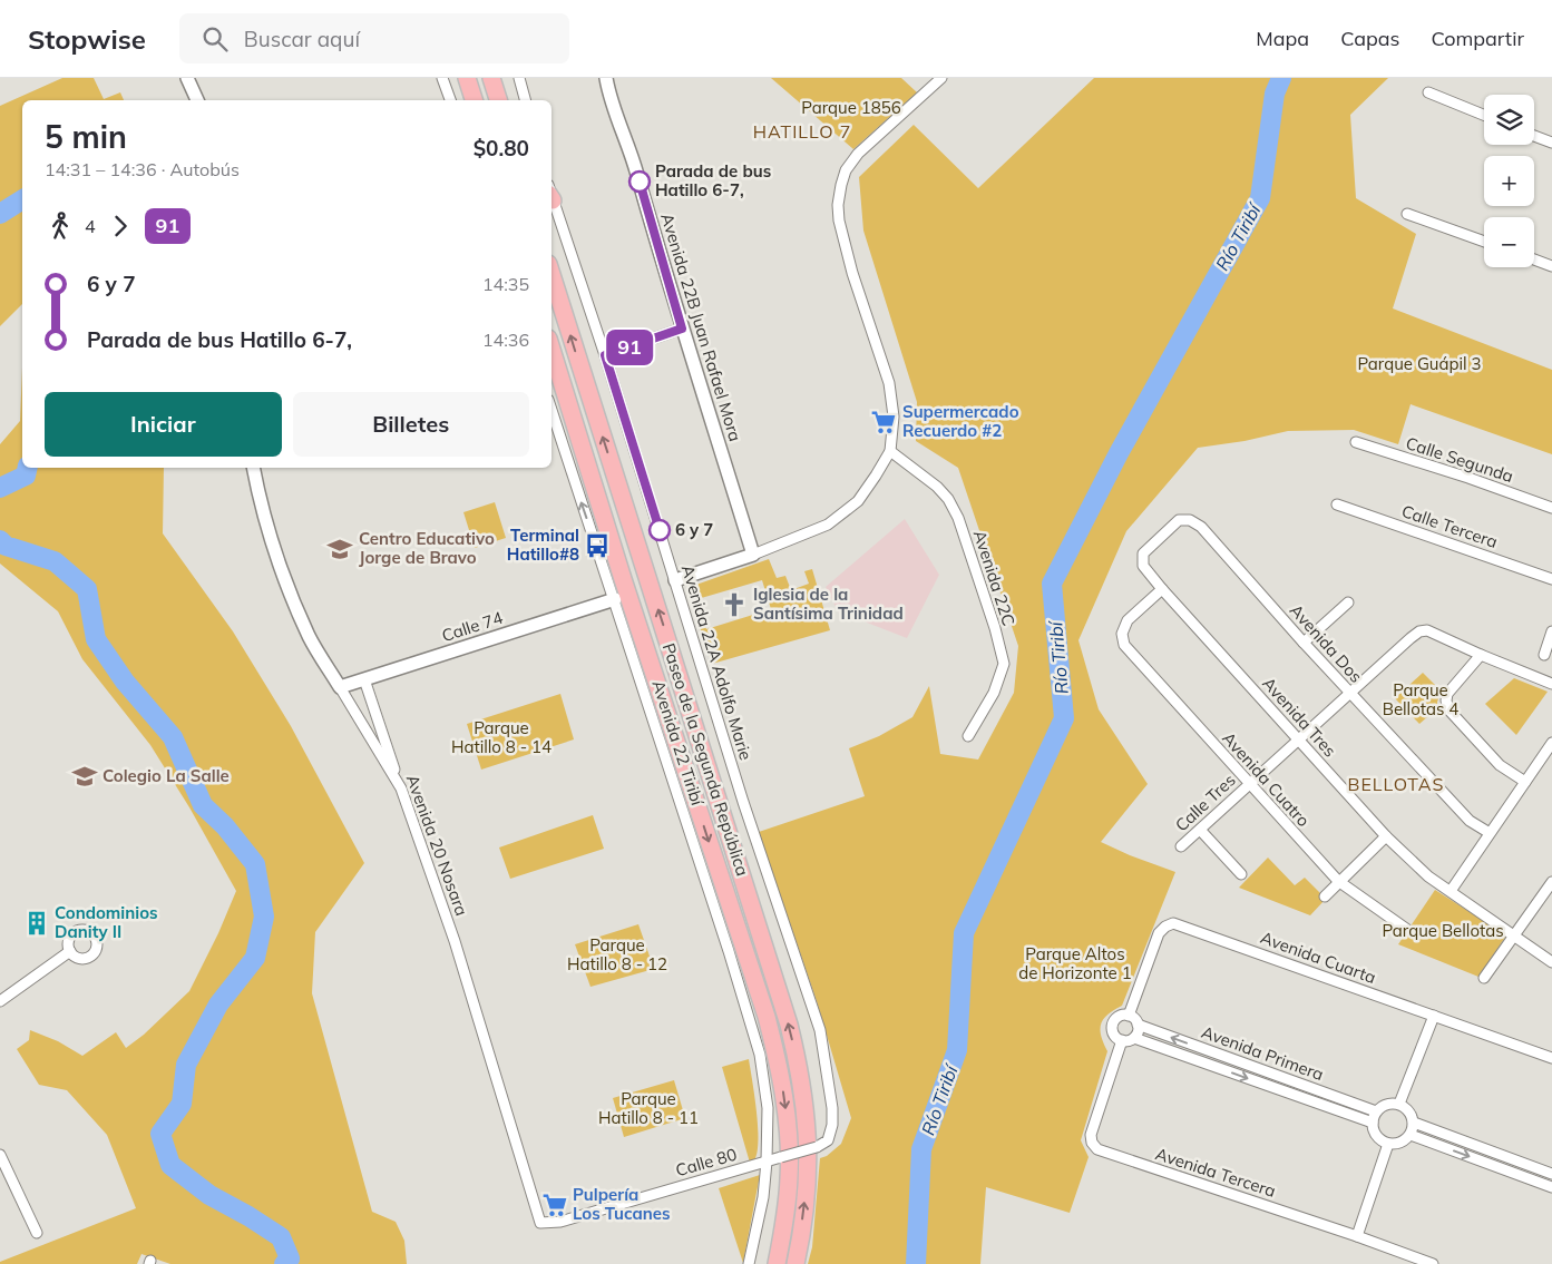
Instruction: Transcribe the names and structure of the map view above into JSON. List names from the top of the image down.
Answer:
{
  "streets": {
    "highway": ["Paseo de la Segunda República"],
    "street": [
      "Avenida 22B Juan Rafael Mora",
      "Calle Segunda",
      "Calle Tercera",
      "Avenida 22C",
      "Calle 74",
      "Avenida Dos",
      "Avenida 22A Adolfo Marie",
      "Avenida Tres",
      "Avenida 22 Tiribí",
      "Avenida Cuatro",
      "Calle Tres",
      "Avenida 20 Nosara",
      "Avenida Cuarta",
      "Avenida Primera",
      "Calle 80",
      "Avenida Tercera"
    ]
  },
  "crossings": [
    ["Calle 74", "Avenida 22 Tiribí"],
    ["Calle 74", "Avenida 20 Nosara"],
    ["Avenida Dos", "Avenida Tres"],
    ["Avenida Dos", "Calle Tres"],
    ["Avenida 22A Adolfo Marie", "Calle 80"],
    ["Avenida Tres", "Avenida Cuatro"],
    ["Avenida Tres", "Calle Tres"],
    ["Avenida 22 Tiribí", "Calle 80"],
    ["Avenida Cuatro", "Calle Tres"],
    ["Avenida 20 Nosara", "Calle 80"],
    ["Avenida Cuarta", "Avenida Primera"],
    ["Avenida Cuarta", "Avenida Tercera"],
    ["Avenida Primera", "Avenida Tercera"]
  ],
  "districts": ["HATILLO 7", "BELLOTAS"],
  "water": ["Río Tiribí"],
  "parks": [
    "Parque 1856",
    "Parque Guápil 3",
    "Parque Bellotas 4",
    "Parque Hatillo 8 - 14",
    "Parque Bellotas",
    "Parque Hatillo 8 - 12",
    "Parque Altos de Horizonte 1",
    "Parque Hatillo 8 - 11"
  ],
  "places": {
    "other": ["Parada de bus Hatillo 6-7,", "6 y 7"],
    "supermarket": ["Supermercado Recuerdo #2", "Pulpería Los Tucanes"],
    "bus stop": ["Terminal Hatillo#8"],
    "school or university": ["Centro Educativo Jorge de Bravo", "Colegio La Salle"],
    "church": ["Iglesia de la Santísima Trinidad"],
    "building": ["Condominios Danity II"]
  },
  "lines": ["bus line 91"],
  "page": {
    "header": "Stopwise",
    "search": "Buscar aquí",
    "nav": ["Mapa", "Capas", "Compartir"],
    "on_map": "91",
    "map_buttons": ["+", "−"],
    "heading": ["5 min", "14:31 – 14:36 · Autobús", "$0.80"],
    "legs": ["4", "91"],
    "list": [
      {
        "name": "6 y 7",
        "value": "14:35"
      },
      {
        "name": "Parada de bus Hatillo 6-7,",
        "value": "14:36"
      }
    ],
    "buttons": ["Iniciar", "Billetes"]
  }
}
